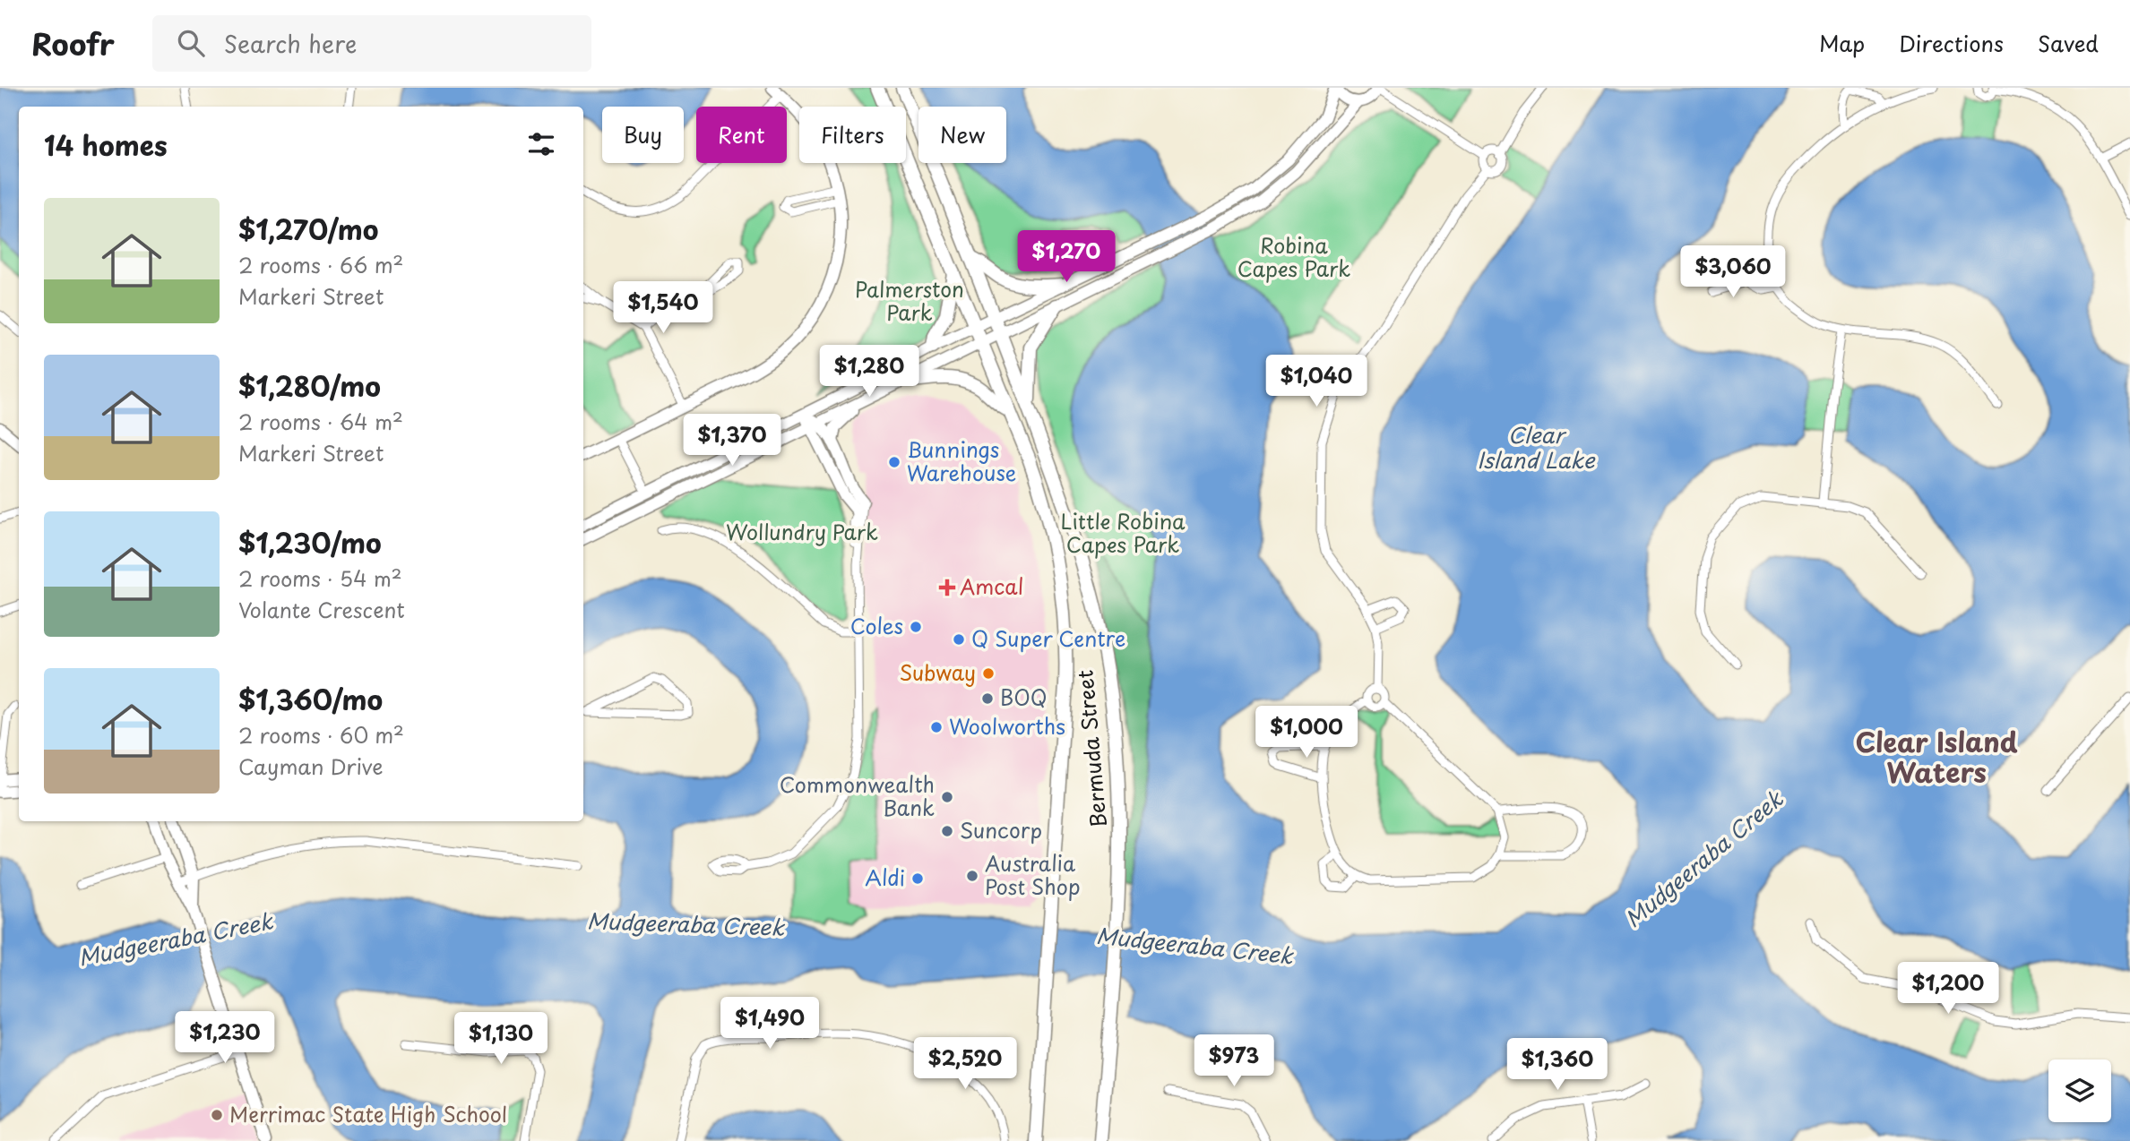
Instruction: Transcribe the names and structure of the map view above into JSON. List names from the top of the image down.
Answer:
{
  "streets": {
    "main road": ["Bermuda Street"]
  },
  "districts": ["Clear Island Waters"],
  "water": ["Clear Island Lake", "Mudgeeraba Creek"],
  "parks": [
    "Robina Capes Park",
    "Palmerston Park",
    "Little Robina Capes Park",
    "Wollundry Park"
  ],
  "places": {
    "other": [
      "Bunnings Warehouse",
      "Coles",
      "Q Super Centre",
      "Subway",
      "BOQ",
      "Woolworths",
      "Commonwealth Bank",
      "Suncorp",
      "Australia Post Shop",
      "Aldi",
      "Merrimac State High School"
    ],
    "health": ["Amcal"]
  },
  "page": {
    "header": "Roofr",
    "search": "Search here",
    "nav": ["Map", "Directions", "Saved"],
    "chip": [
      "Buy",
      "Rent",
      "Filters",
      "New"
    ],
    "heading": "14 homes",
    "list": [
      {
        "name": "$1,270/mo",
        "note": "2 rooms · 66 m² · Markeri Street"
      },
      {
        "name": "$1,280/mo",
        "note": "2 rooms · 64 m² · Markeri Street"
      },
      {
        "name": "$1,230/mo",
        "note": "2 rooms · 54 m² · Volante Crescent"
      },
      {
        "name": "$1,360/mo",
        "note": "2 rooms · 60 m² · Cayman Drive"
      }
    ],
    "price": [
      "$1,270",
      "$3,060",
      "$1,540",
      "$1,280",
      "$1,040",
      "$1,370",
      "$1,000",
      "$1,200",
      "$1,490",
      "$1,230",
      "$1,130",
      "$973",
      "$2,520",
      "$1,360"
    ]
  }
}
